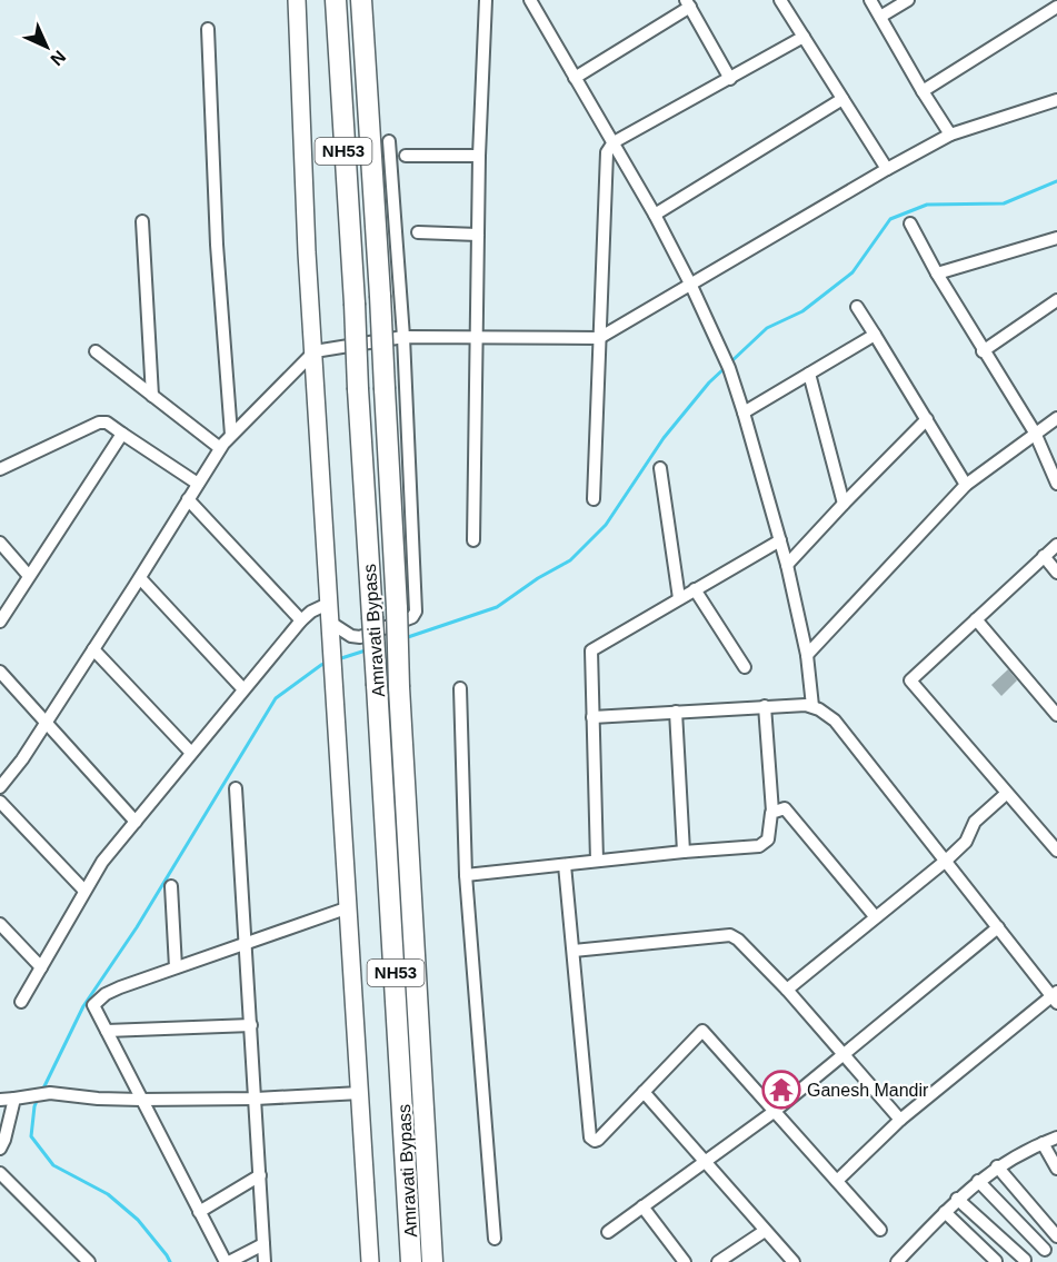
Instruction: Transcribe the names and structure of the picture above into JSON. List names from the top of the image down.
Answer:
{
  "streets": {
    "highway": ["NH53", "Amravati Bypass"]
  },
  "places": {
    "temple": ["Ganesh Mandir"]
  },
  "north": "bottom right"
}
